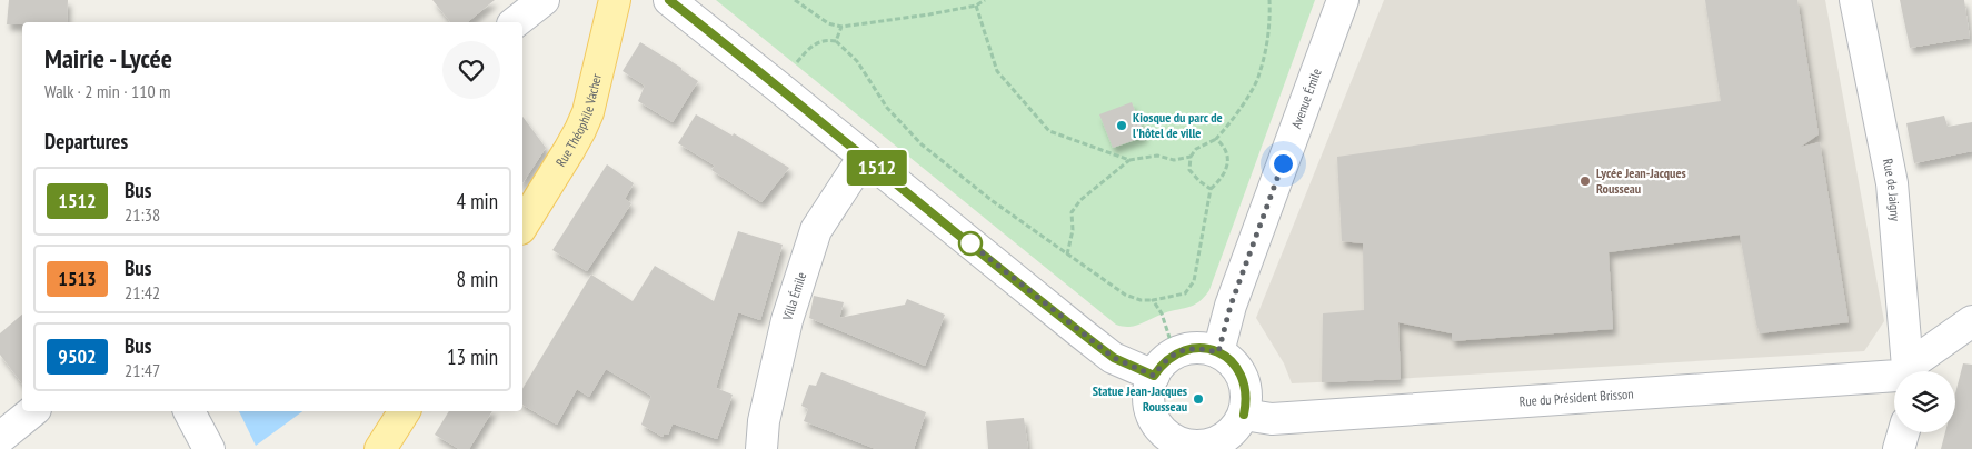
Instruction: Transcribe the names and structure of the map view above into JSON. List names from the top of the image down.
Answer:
{
  "streets": {
    "main road": ["Rue Théophile Vacher"],
    "street": [
      "Avenue Émile",
      "Rue de Jaigny",
      "Villa Émile",
      "Rue du Président Brisson"
    ]
  },
  "crossings": [
    ["Avenue Émile", "Rue du Président Brisson"]
  ],
  "places": ["Kiosque du parc de l'hôtel de ville", "Lycée Jean-Jacques Rousseau", "Statue Jean-Jacques Rousseau"],
  "lines": ["bus line 1512"],
  "page": {
    "on_map": "1512",
    "heading": [
      ["Mairie - Lycée", "Walk · 2 min · 110 m"],
      "Departures"
    ],
    "list": [
      {
        "mark": "1512",
        "name": "Bus",
        "note": "21:38",
        "value": "4 min"
      },
      {
        "mark": "1513",
        "name": "Bus",
        "note": "21:42",
        "value": "8 min"
      },
      {
        "mark": "9502",
        "name": "Bus",
        "note": "21:47",
        "value": "13 min"
      }
    ]
  }
}
